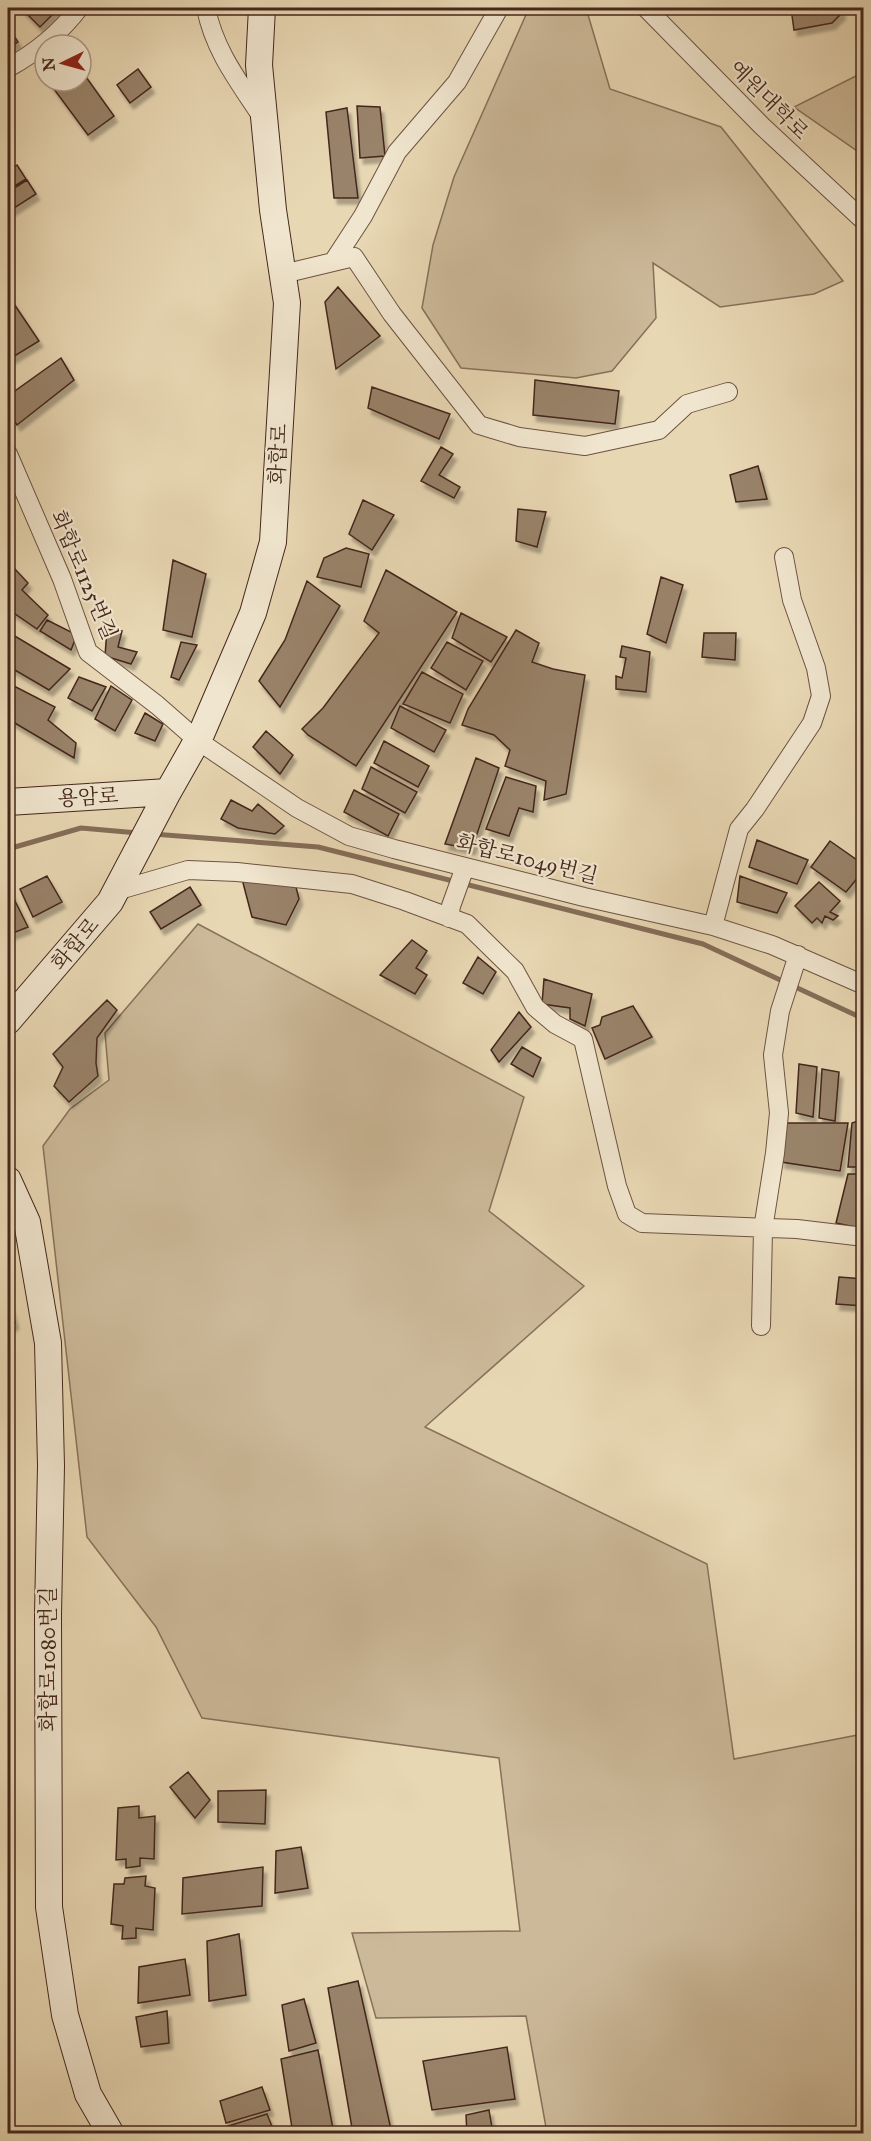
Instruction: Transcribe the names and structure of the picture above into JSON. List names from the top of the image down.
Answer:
{
  "streets": {
    "street": [
      "예원대학로",
      "화합로",
      "화합로1125번길",
      "용암로",
      "화합로1049번길",
      "화합로1080번길"
    ]
  },
  "crossings": [
    ["화합로", "화합로1125번길"],
    ["화합로", "용암로"],
    ["화합로", "화합로1049번길"],
    ["화합로1125번길", "화합로1049번길"]
  ],
  "north": "left"
}
